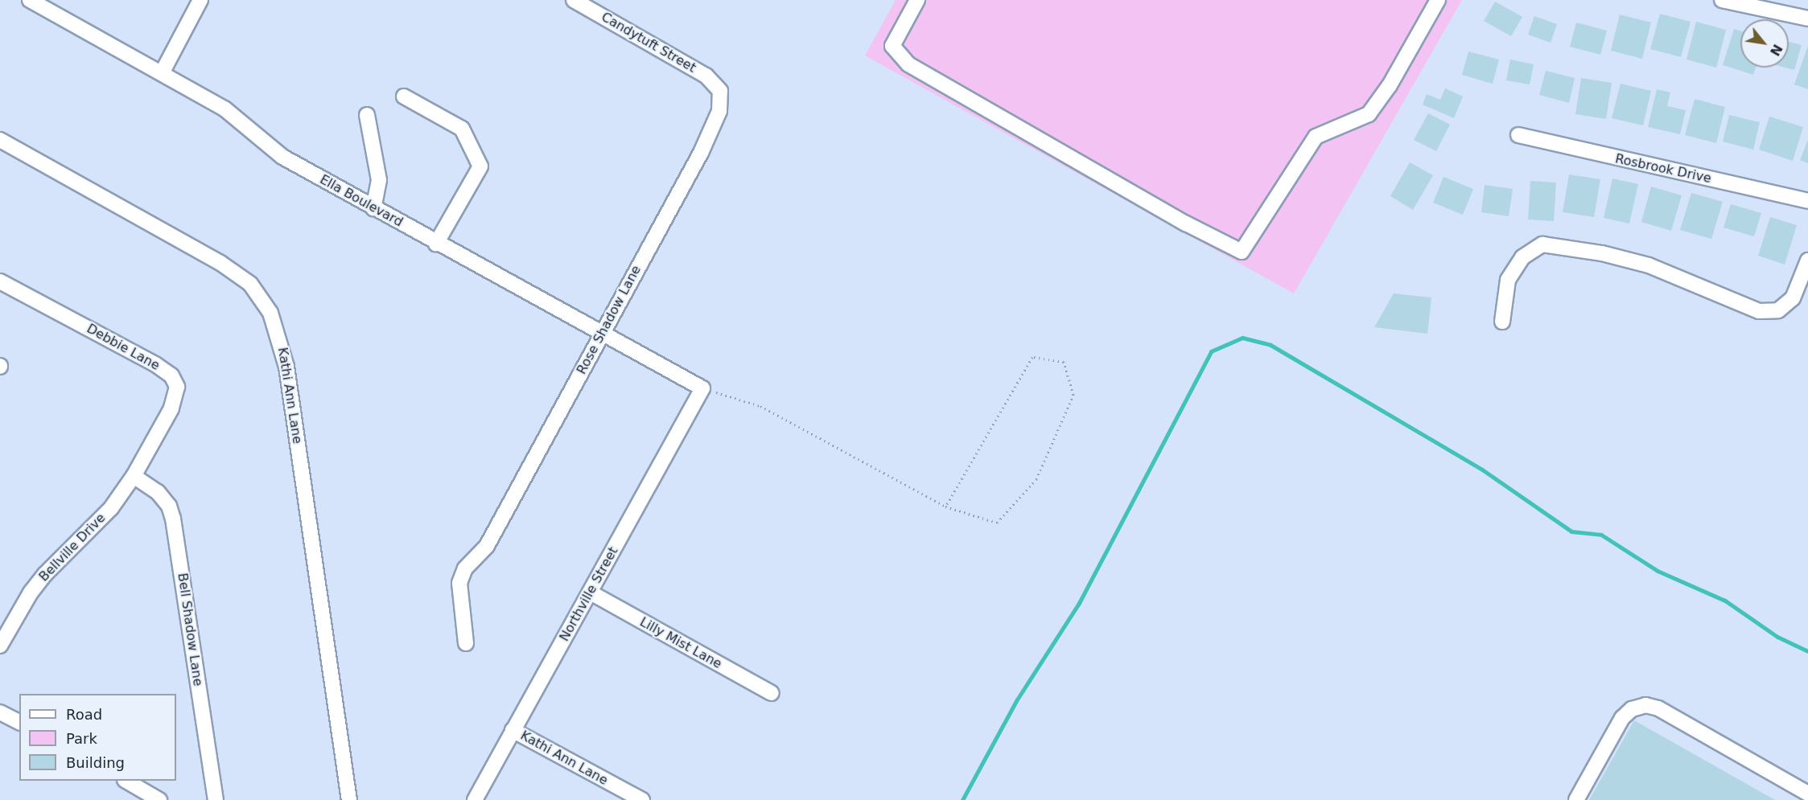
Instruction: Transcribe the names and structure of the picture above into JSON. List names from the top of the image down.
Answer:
{
  "streets": {
    "street": [
      "Candytuft Street",
      "Rosbrook Drive",
      "Ella Boulevard",
      "Rose Shadow Lane",
      "Debbie Lane",
      "Kathi Ann Lane",
      "Bellville Drive",
      "Northville Street",
      "Bell Shadow Lane",
      "Lilly Mist Lane"
    ]
  },
  "crossings": [
    ["Candytuft Street", "Rose Shadow Lane"],
    ["Ella Boulevard", "Rose Shadow Lane"],
    ["Ella Boulevard", "Northville Street"],
    ["Debbie Lane", "Bellville Drive"],
    ["Debbie Lane", "Bell Shadow Lane"],
    ["Kathi Ann Lane", "Northville Street"],
    ["Bellville Drive", "Bell Shadow Lane"],
    ["Northville Street", "Lilly Mist Lane"]
  ],
  "legend": ["Road", "Park", "Building"],
  "north": "bottom right"
}
